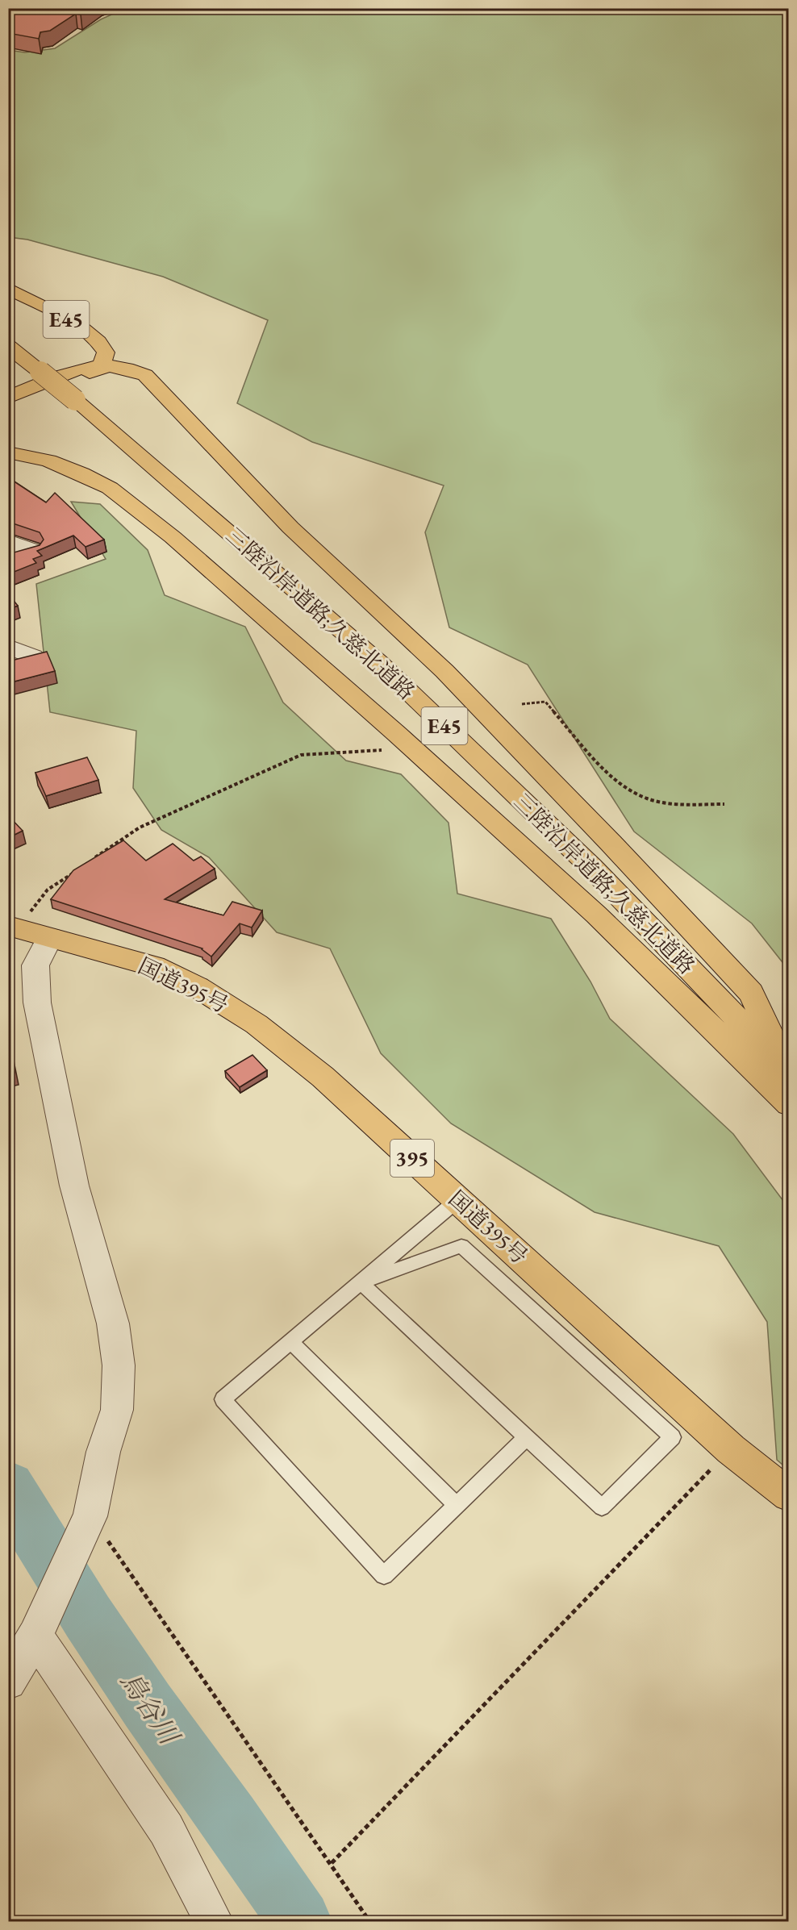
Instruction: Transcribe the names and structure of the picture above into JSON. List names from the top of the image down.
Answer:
{
  "streets": {
    "highway": [
      "E45",
      "三陸沿岸道路;久慈北道路",
      "国道395号",
      "395"
    ]
  },
  "water": ["鳥谷川"]
}
